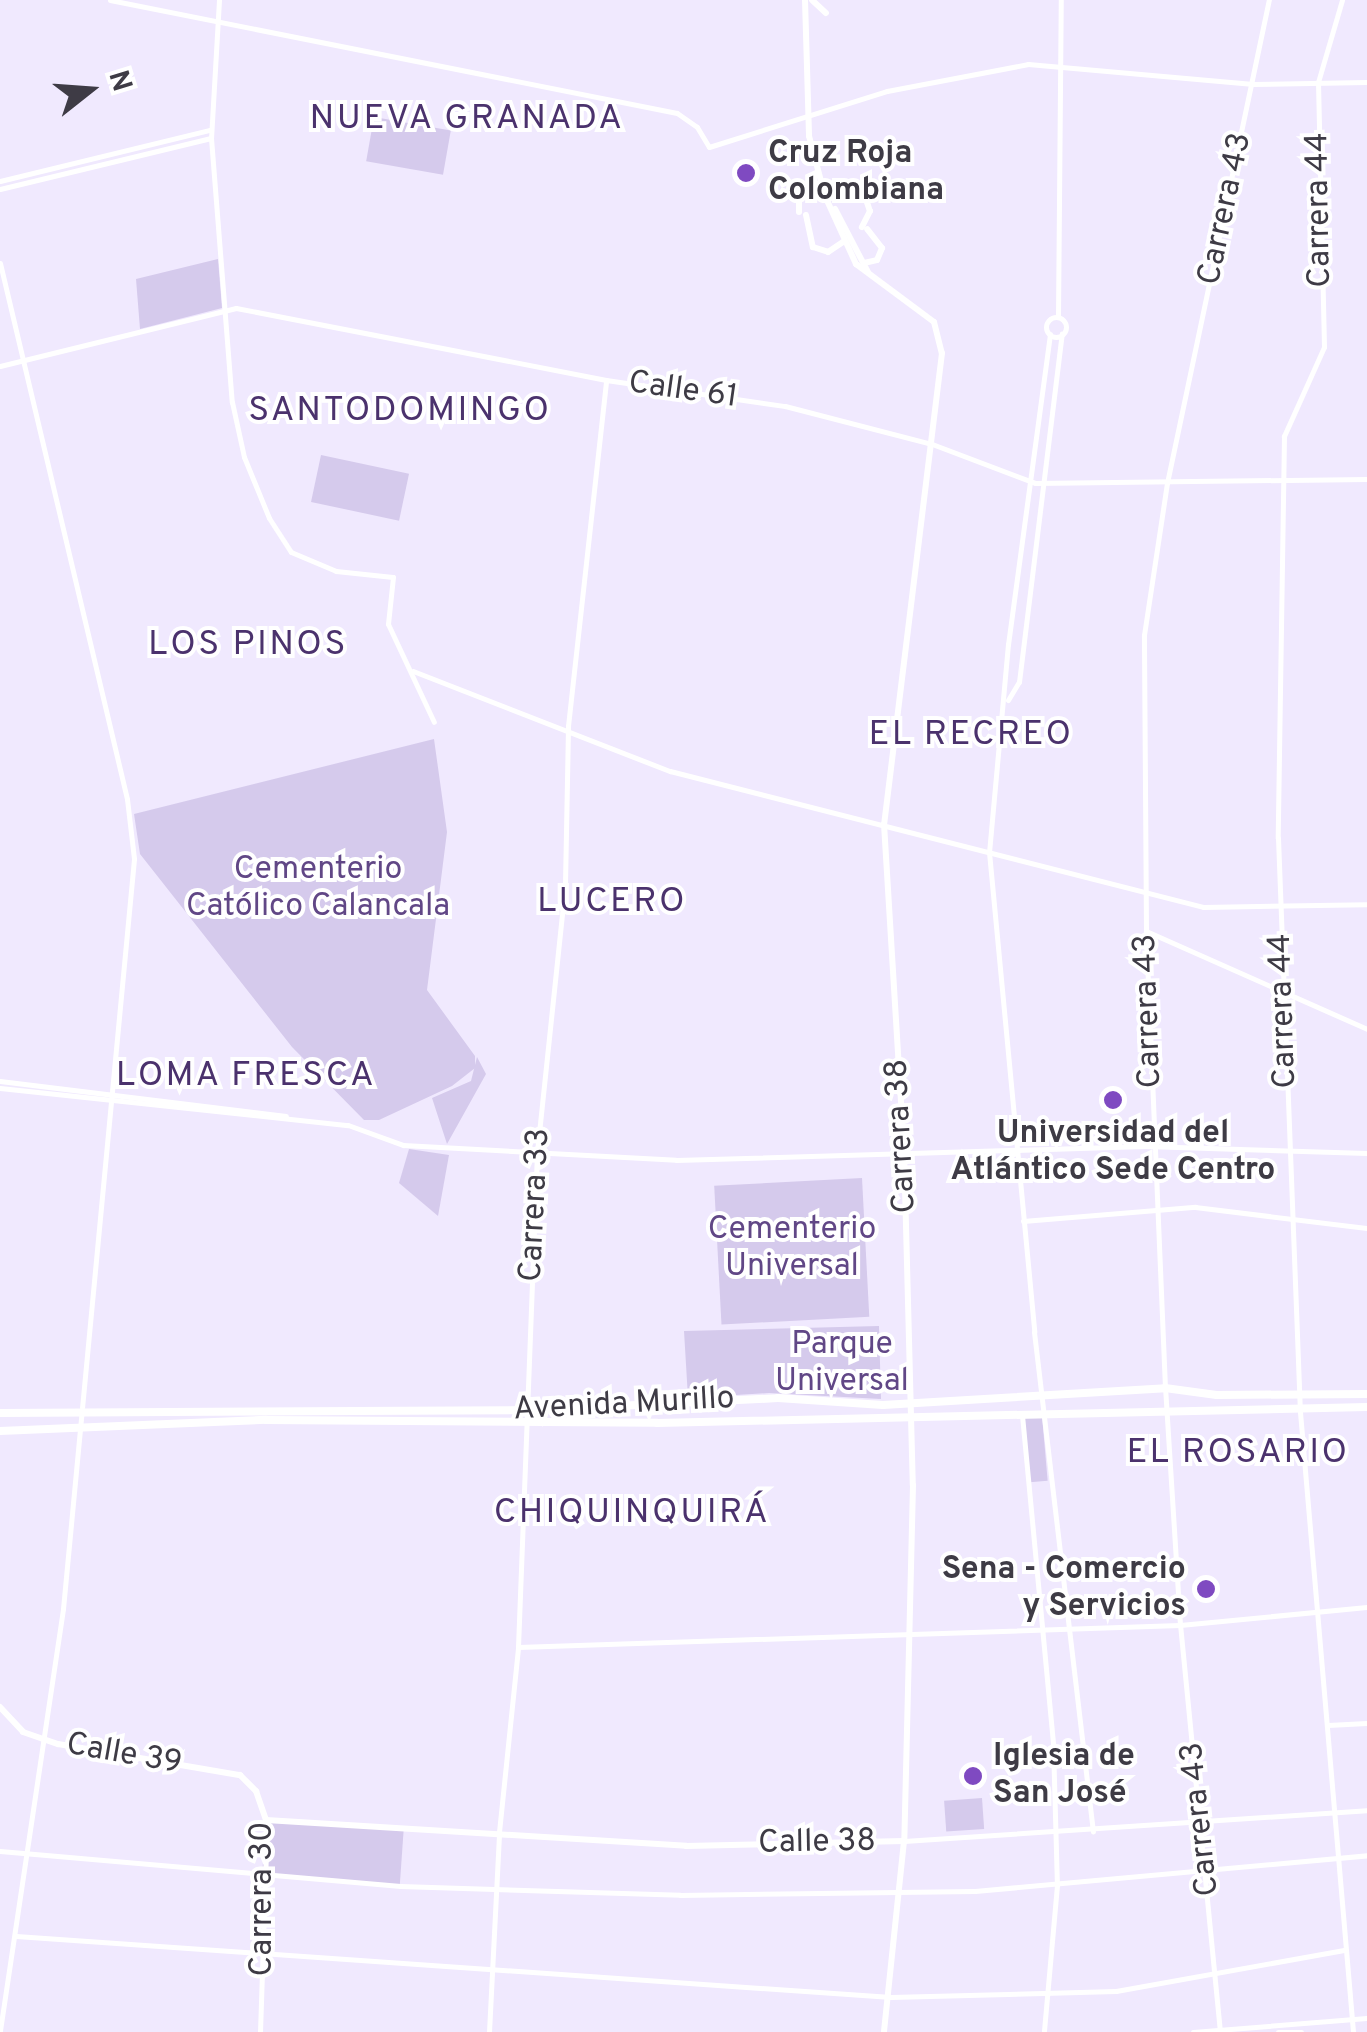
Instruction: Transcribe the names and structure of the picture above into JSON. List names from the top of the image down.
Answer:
{
  "streets": {
    "main road": [
      "Carrera 38",
      "Avenida Murillo",
      "Calle 39",
      "Calle 38",
      "Carrera 30"
    ],
    "street": [
      "Carrera 43",
      "Carrera 44",
      "Calle 61",
      "Carrera 33"
    ]
  },
  "crossings": [
    ["Carrera 43", "Calle 61"],
    ["Carrera 43", "Avenida Murillo"],
    ["Carrera 43", "Calle 38"],
    ["Carrera 44", "Calle 61"],
    ["Carrera 44", "Avenida Murillo"],
    ["Carrera 44", "Calle 38"],
    ["Calle 61", "Carrera 38"],
    ["Calle 61", "Carrera 33"],
    ["Carrera 38", "Avenida Murillo"],
    ["Carrera 38", "Calle 38"],
    ["Carrera 33", "Avenida Murillo"],
    ["Carrera 33", "Calle 38"],
    ["Calle 39", "Carrera 30"],
    ["Calle 38", "Carrera 30"]
  ],
  "districts": [
    "NUEVA GRANADA",
    "SANTODOMINGO",
    "LOS PINOS",
    "EL RECREO",
    "LUCERO",
    "LOMA FRESCA",
    "EL ROSARIO",
    "CHIQUINQUIRÁ"
  ],
  "parks": ["Cementerio Católico Calancala", "Cementerio Universal", "Parque Universal"],
  "places": [
    "Cruz Roja Colombiana",
    "Universidad del Atlántico Sede Centro",
    "Sena - Comercio y Servicios",
    "Iglesia de San José"
  ],
  "north": "right"
}
